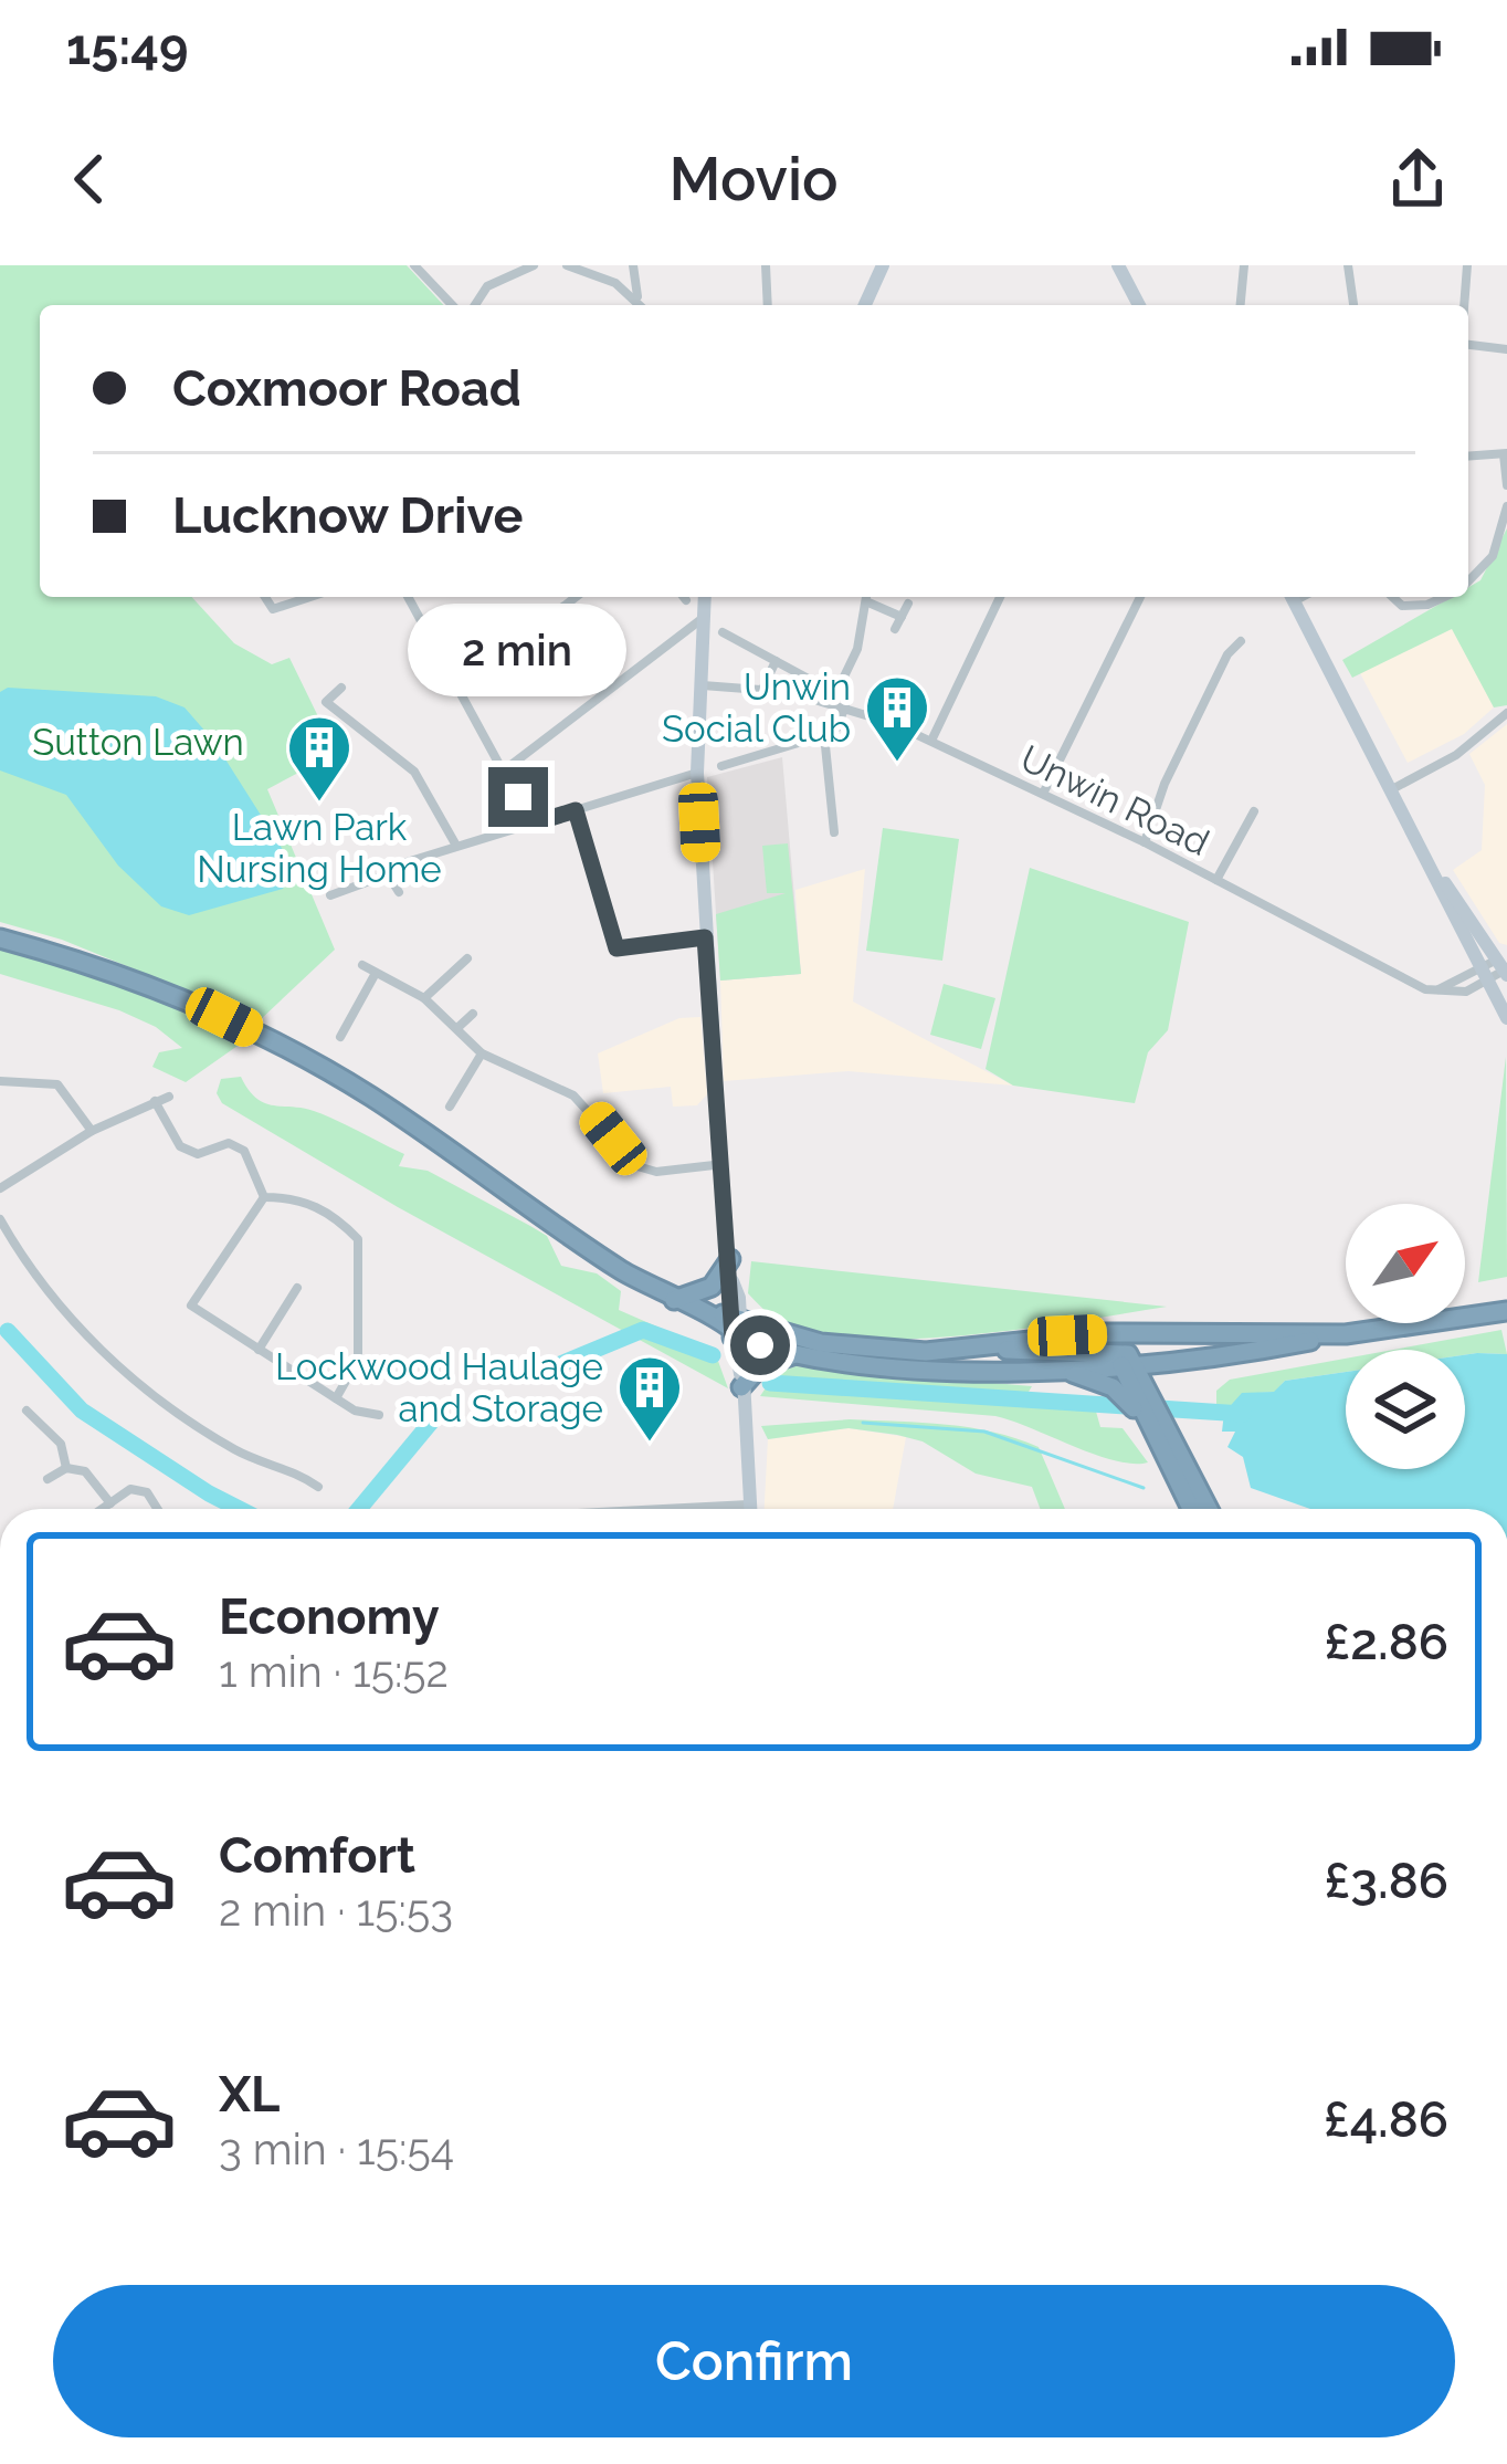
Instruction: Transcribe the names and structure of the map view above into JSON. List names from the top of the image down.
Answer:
{
  "streets": {
    "street": ["Unwin Road"]
  },
  "parks": ["Sutton Lawn"],
  "places": {
    "building": ["Unwin Social Club", "Lawn Park Nursing Home", "Lockwood Haulage and Storage"]
  },
  "north": "top right",
  "page": {
    "status": "15:49",
    "header": "Movio",
    "banner": ["Coxmoor Road", "Lucknow Drive"],
    "bubble": "2 min",
    "list": [
      {
        "name": "Economy",
        "note": "1 min · 15:52",
        "value": "£2.86"
      },
      {
        "name": "Comfort",
        "note": "2 min · 15:53",
        "value": "£3.86"
      },
      {
        "name": "XL",
        "note": "3 min · 15:54",
        "value": "£4.86"
      }
    ],
    "buttons": "Confirm"
  }
}
